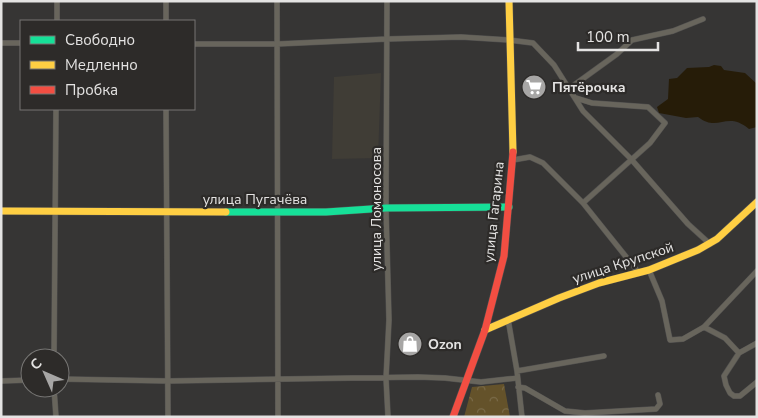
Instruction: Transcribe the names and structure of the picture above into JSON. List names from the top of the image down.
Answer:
{
  "streets": {
    "street": [
      "улица Пугачёва",
      "улица Ломоносова",
      "улица Гагарина",
      "улица Крупской"
    ]
  },
  "crossings": [
    ["улица Пугачёва", "улица Ломоносова"],
    ["улица Пугачёва", "улица Гагарина"],
    ["улица Гагарина", "улица Крупской"]
  ],
  "places": {
    "supermarket": ["Пятёрочка"],
    "shop": ["Ozon"]
  },
  "legend": ["Свободно", "Медленно", "Пробка"],
  "scale_bar": "100 m",
  "north": "top left"
}
